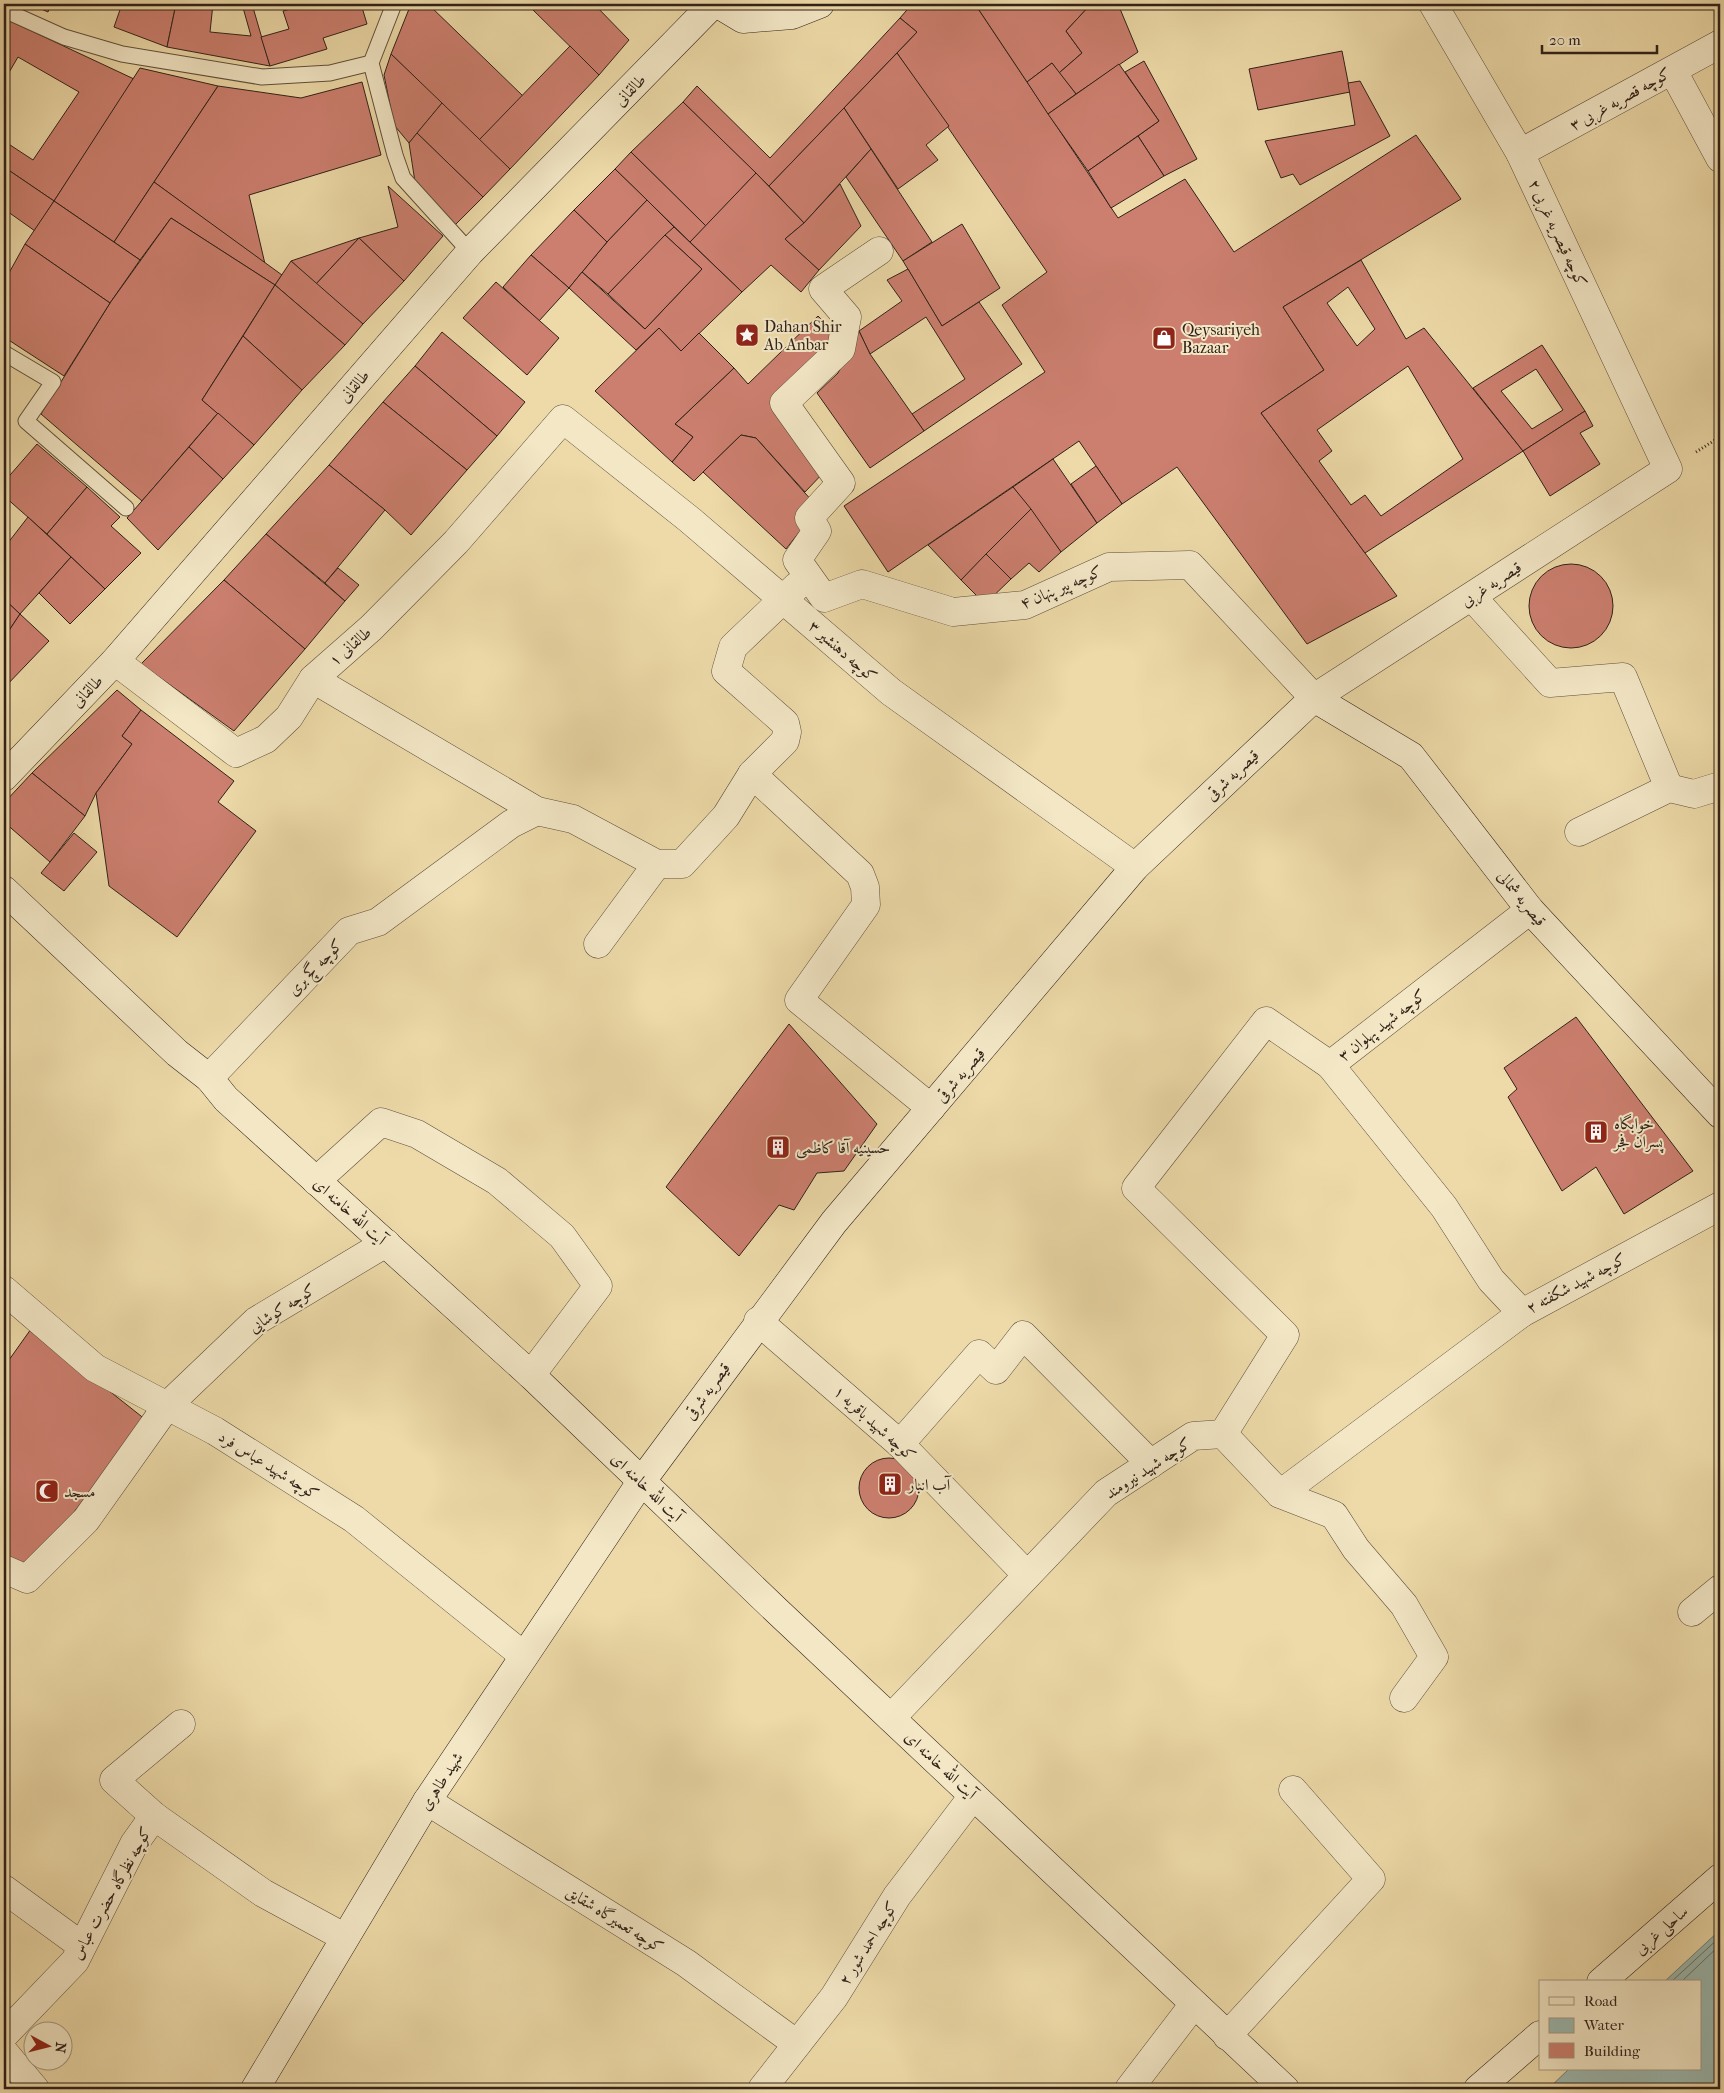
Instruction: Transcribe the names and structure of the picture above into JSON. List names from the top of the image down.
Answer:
{
  "streets": {
    "street": [
      "طالقانی",
      "کوچه قصریه غربی ۳",
      "کوچه قیصریه غربی ۲",
      "قیصریه غربی",
      "کوچه پیر پنهان ۴",
      "طالقانی ۱",
      "کوچه دهنشیر ۳",
      "قیصریه شرقی",
      "قیصریه شمالی",
      "کوچه گچ بری",
      "کوچه شهید پهلوان ۳",
      "آیت الله خامنه ای",
      "کوچه شهید شکفته ۲",
      "کوچه کوشایی",
      "کوچه شهید باقریه ۱",
      "کوچه شهید عباس فرد",
      "کوچه شهید نیرومند",
      "شهید طاهری",
      "کوچه نظرگاه حضرت عباس",
      "کوچه تعمیرگاه شقایق",
      "ساحلی غربی",
      "کوچه احمد شور ۲"
    ]
  },
  "crossings": [
    ["طالقانی", "طالقانی ۱"],
    ["کوچه قصریه غربی ۳", "کوچه قیصریه غربی ۲"],
    ["کوچه قیصریه غربی ۲", "قیصریه غربی"],
    ["قیصریه غربی", "کوچه پیر پنهان ۴"],
    ["قیصریه غربی", "قیصریه شرقی"],
    ["قیصریه غربی", "قیصریه شمالی"],
    ["کوچه پیر پنهان ۴", "قیصریه شرقی"],
    ["کوچه پیر پنهان ۴", "قیصریه شمالی"],
    ["طالقانی ۱", "کوچه دهنشیر ۳"],
    ["کوچه دهنشیر ۳", "قیصریه شرقی"],
    ["قیصریه شرقی", "قیصریه شمالی"],
    ["قیصریه شرقی", "آیت الله خامنه ای"],
    ["قیصریه شرقی", "کوچه شهید باقریه ۱"],
    ["قیصریه شرقی", "شهید طاهری"],
    ["قیصریه شمالی", "کوچه شهید پهلوان ۳"],
    ["کوچه گچ بری", "آیت الله خامنه ای"],
    ["کوچه شهید پهلوان ۳", "کوچه شهید شکفته ۲"],
    ["آیت الله خامنه ای", "کوچه کوشایی"],
    ["آیت الله خامنه ای", "کوچه شهید نیرومند"],
    ["آیت الله خامنه ای", "شهید طاهری"],
    ["آیت الله خامنه ای", "کوچه احمد شور ۲"],
    ["کوچه کوشایی", "کوچه شهید عباس فرد"],
    ["کوچه شهید باقریه ۱", "کوچه شهید نیرومند"],
    ["کوچه شهید عباس فرد", "شهید طاهری"],
    ["شهید طاهری", "کوچه تعمیرگاه شقایق"],
    ["کوچه تعمیرگاه شقایق", "کوچه احمد شور ۲"]
  ],
  "places": {
    "place": ["Dahan Shir Ab Anbar"],
    "shop": ["Qeysariyeh Bazaar"],
    "building": ["خوابگاه پسران فجر", "حسینیه آقا کاظمی", "آب انبار"],
    "mosque": ["مسجد"]
  },
  "legend": ["Road", "Water", "Building"],
  "scale_bar": "20 m",
  "north": "right"
}
